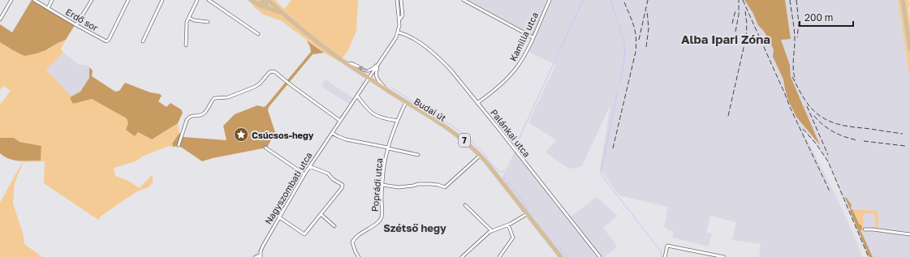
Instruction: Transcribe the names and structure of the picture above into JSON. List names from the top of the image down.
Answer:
{
  "streets": {
    "main road": ["Budai út", "7"],
    "street": [
      "Erdő sor",
      "Kamilla utca",
      "Palánkai utca",
      "Poprádi utca",
      "Nagyszombati utca"
    ]
  },
  "crossings": [
    ["Kamilla utca", "Palánkai utca"],
    ["Budai út", "Poprádi utca"],
    ["Budai út", "Nagyszombati utca"],
    ["Palánkai utca", "Nagyszombati utca"]
  ],
  "districts": ["Alba Ipari Zóna", "Szétső hegy"],
  "places": {
    "place": ["Csúcsos-hegy"]
  },
  "scale_bar": "200 m"
}
